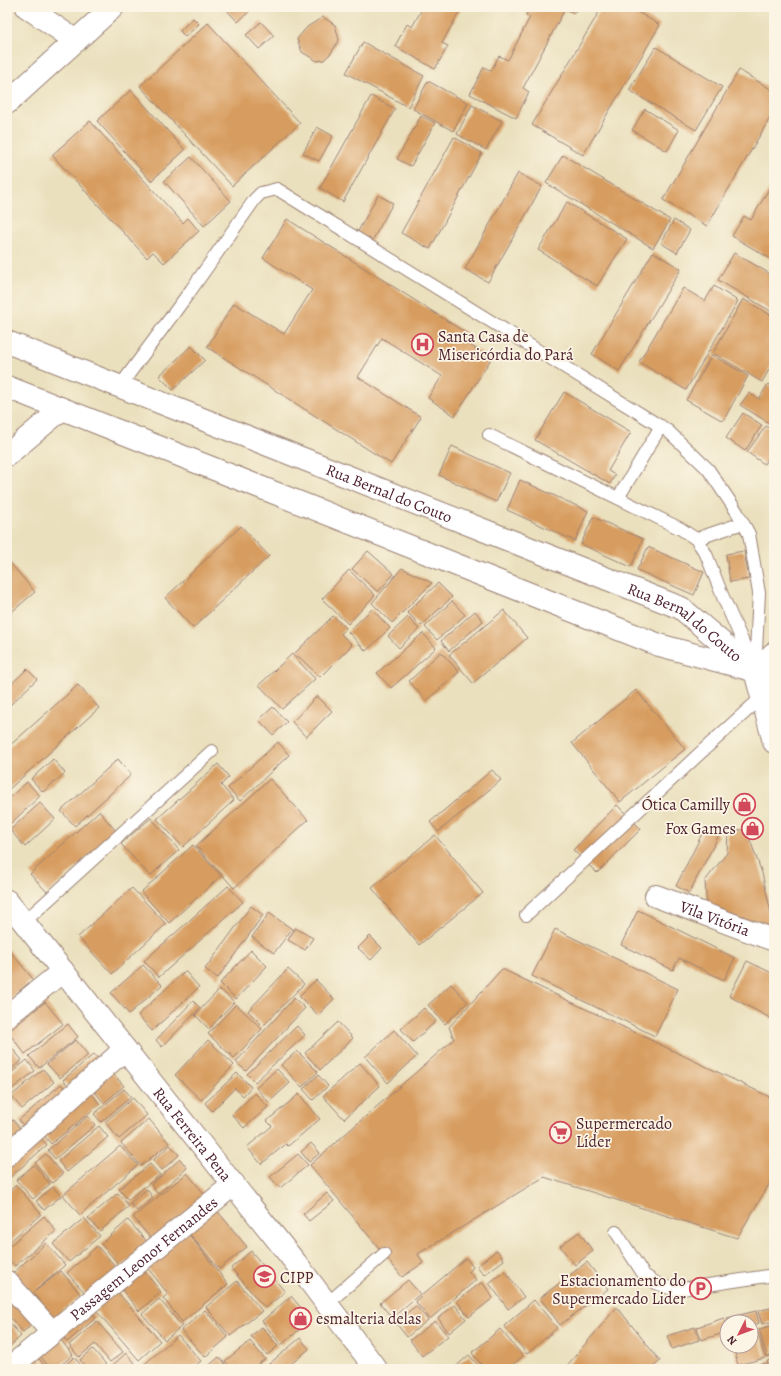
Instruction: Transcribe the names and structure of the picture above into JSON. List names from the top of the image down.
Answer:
{
  "streets": {
    "street": [
      "Rua Bernal do Couto",
      "Vila Vitória",
      "Rua Ferreira Pena",
      "Passagem Leonor Fernandes"
    ]
  },
  "crossings": [
    ["Rua Ferreira Pena", "Passagem Leonor Fernandes"]
  ],
  "places": {
    "hospital": ["Santa Casa de Misericórdia do Pará"],
    "shop": ["Ótica Camilly", "Fox Games", "esmalteria delas"],
    "supermarket": ["Supermercado Líder"],
    "school or university": ["CIPP"],
    "parking": ["Estacionamento do Supermercado Lider"]
  },
  "north": "bottom left"
}
